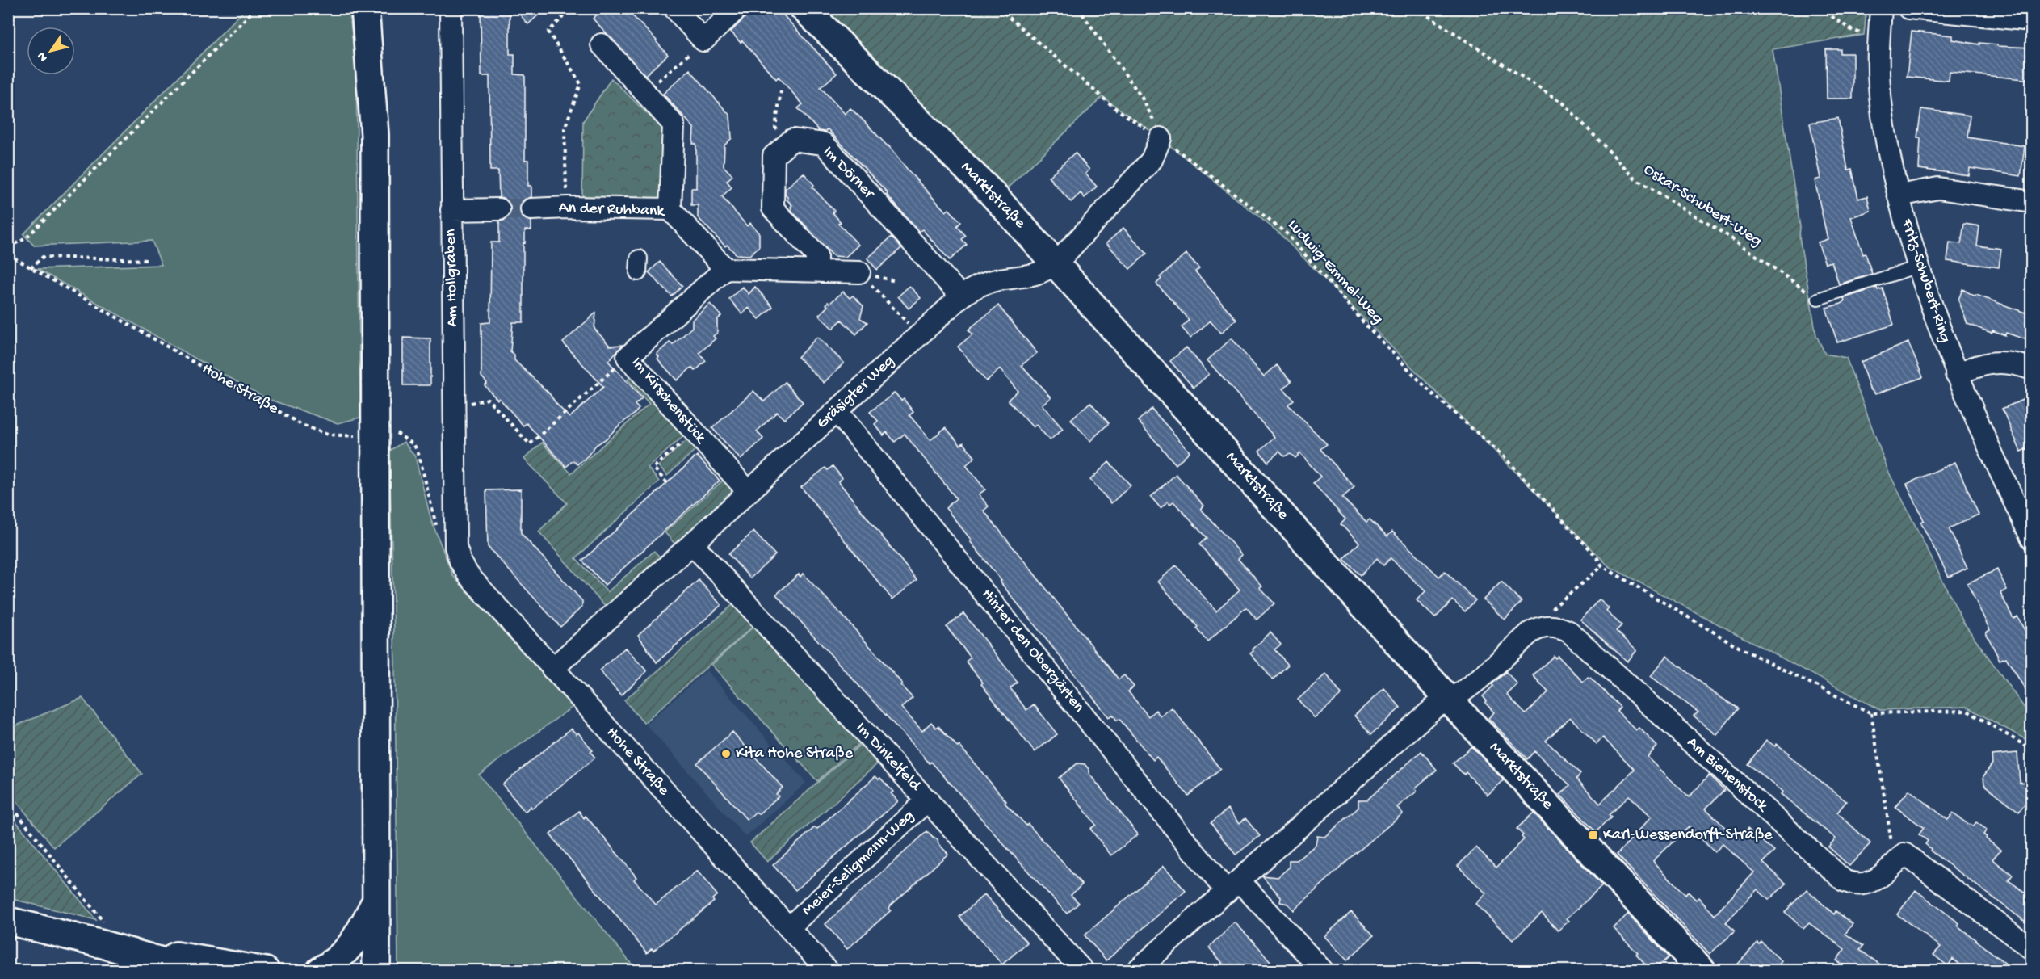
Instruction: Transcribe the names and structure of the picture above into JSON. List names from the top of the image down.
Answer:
{
  "streets": {
    "main road": ["Marktstraße"],
    "street": [
      "Im Dörner",
      "An der Ruhbank",
      "Am Hollgraben",
      "Fritz-Schubert-Ring",
      "Hohe Straße",
      "Gräsigter Weg",
      "Im Kirschenstück",
      "Hinter den Obergärten",
      "Im Dinkelfeld",
      "Am Bienenstock",
      "Meier-Seligmann-Weg"
    ],
    "path": ["Oskar-Schubert-Weg", "Ludwig-Emmel-Weg"]
  },
  "crossings": [
    ["Im Dörner", "Gräsigter Weg"],
    ["Marktstraße", "Gräsigter Weg"],
    ["An der Ruhbank", "Im Kirschenstück"],
    ["Ludwig-Emmel-Weg", "Gräsigter Weg"],
    ["Am Hollgraben", "Hohe Straße"],
    ["Hohe Straße", "Gräsigter Weg"],
    ["Hohe Straße", "Meier-Seligmann-Weg"],
    ["Gräsigter Weg", "Im Kirschenstück"],
    ["Gräsigter Weg", "Hinter den Obergärten"],
    ["Gräsigter Weg", "Im Dinkelfeld"],
    ["Im Dinkelfeld", "Meier-Seligmann-Weg"]
  ],
  "places": {
    "other": ["Kita Hohe Straße"],
    "transit": ["Karl-Wessendorft-Straße"]
  },
  "north": "bottom left"
}
